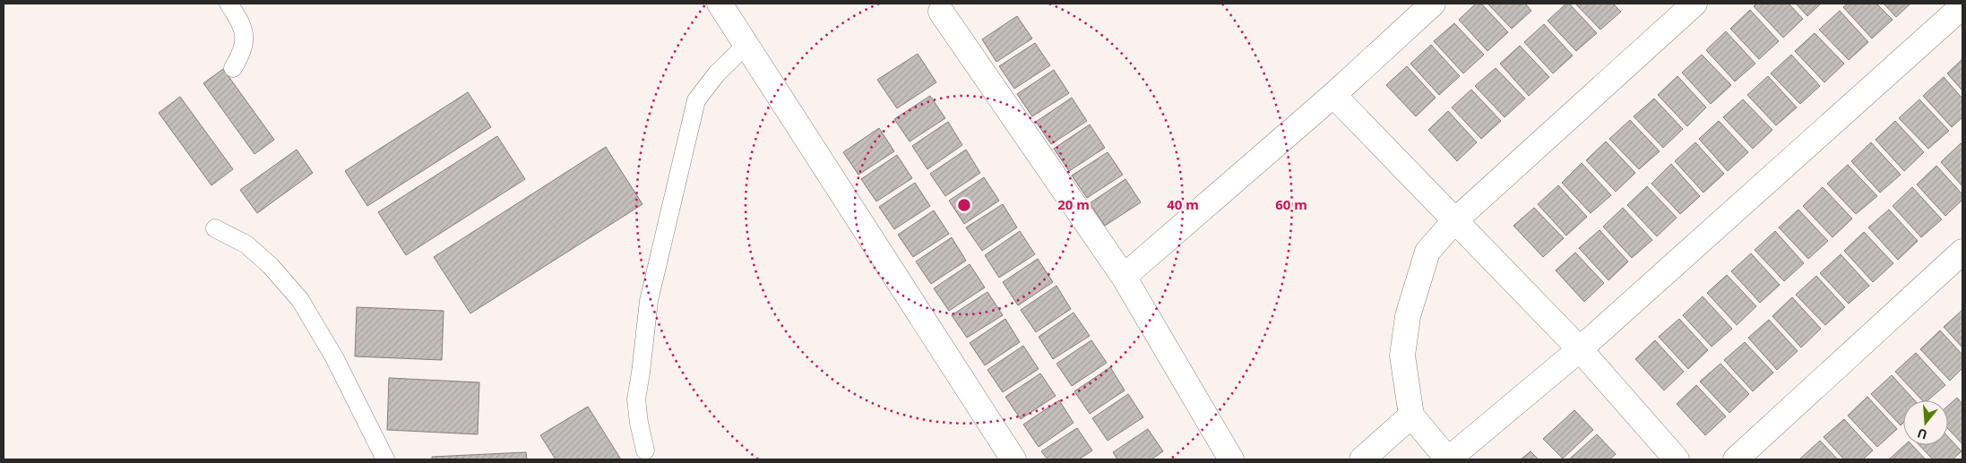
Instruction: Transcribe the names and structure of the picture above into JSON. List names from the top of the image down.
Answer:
{
  "north": "bottom",
  "rings": ["20 m", "40 m", "60 m"]
}
